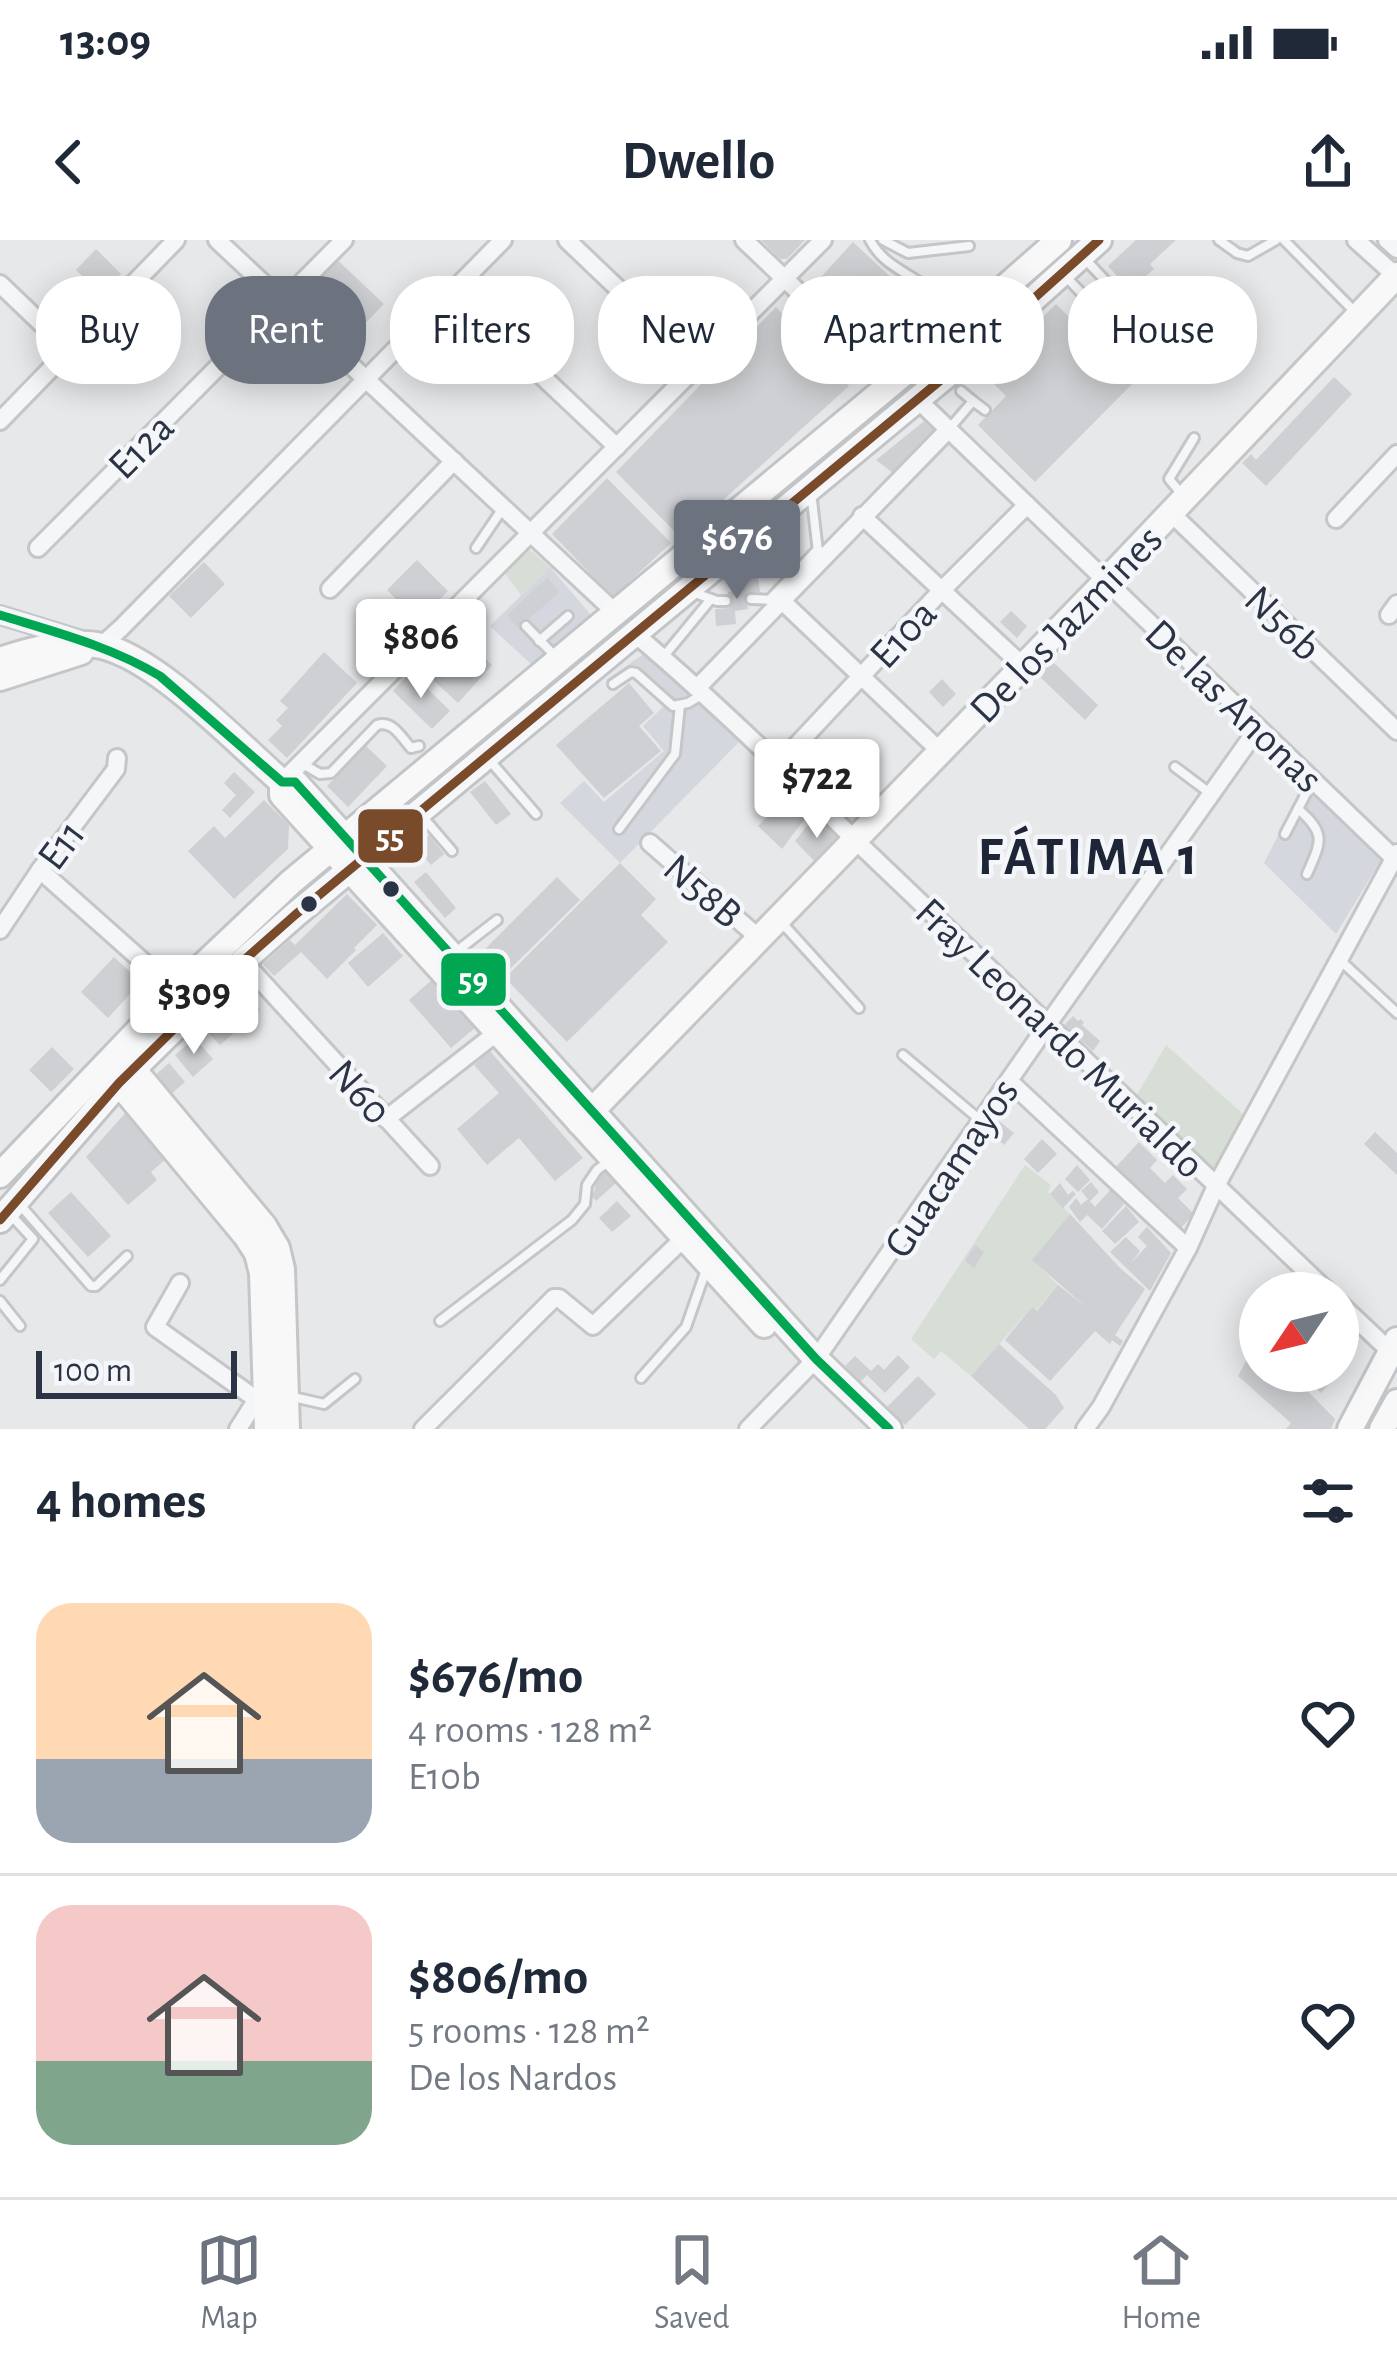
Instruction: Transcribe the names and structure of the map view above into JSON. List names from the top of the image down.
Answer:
{
  "streets": {
    "street": [
      "E12a",
      "N56b",
      "De los Jazmines",
      "E10a",
      "De las Anonas",
      "E11",
      "N58B",
      "Fray Leonardo Murialdo",
      "N60",
      "Guacamayos"
    ]
  },
  "crossings": [
    ["N56b", "De los Jazmines"],
    ["De los Jazmines", "De las Anonas"],
    ["De los Jazmines", "N58B"],
    ["De los Jazmines", "Fray Leonardo Murialdo"],
    ["E10a", "De las Anonas"],
    ["E10a", "Fray Leonardo Murialdo"],
    ["De las Anonas", "Guacamayos"],
    ["Fray Leonardo Murialdo", "Guacamayos"]
  ],
  "districts": ["FÁTIMA 1"],
  "lines": ["transit line 55", "transit line 59"],
  "scale_bar": "100 m",
  "north": "bottom left",
  "page": {
    "status": "13:09",
    "header": "Dwello",
    "chip": [
      "Buy",
      "Rent",
      "Filters",
      "New",
      "Apartment",
      "House"
    ],
    "price": [
      "$676",
      "$806",
      "$722",
      "$309"
    ],
    "scale": "100 m",
    "heading": "4 homes",
    "list": [
      {
        "name": "$676/mo",
        "note": "4 rooms · 128 m² · E10b"
      },
      {
        "name": "$806/mo",
        "note": "5 rooms · 128 m² · De los Nardos"
      }
    ],
    "tabs": ["Map", "Saved", "Home"]
  }
}
